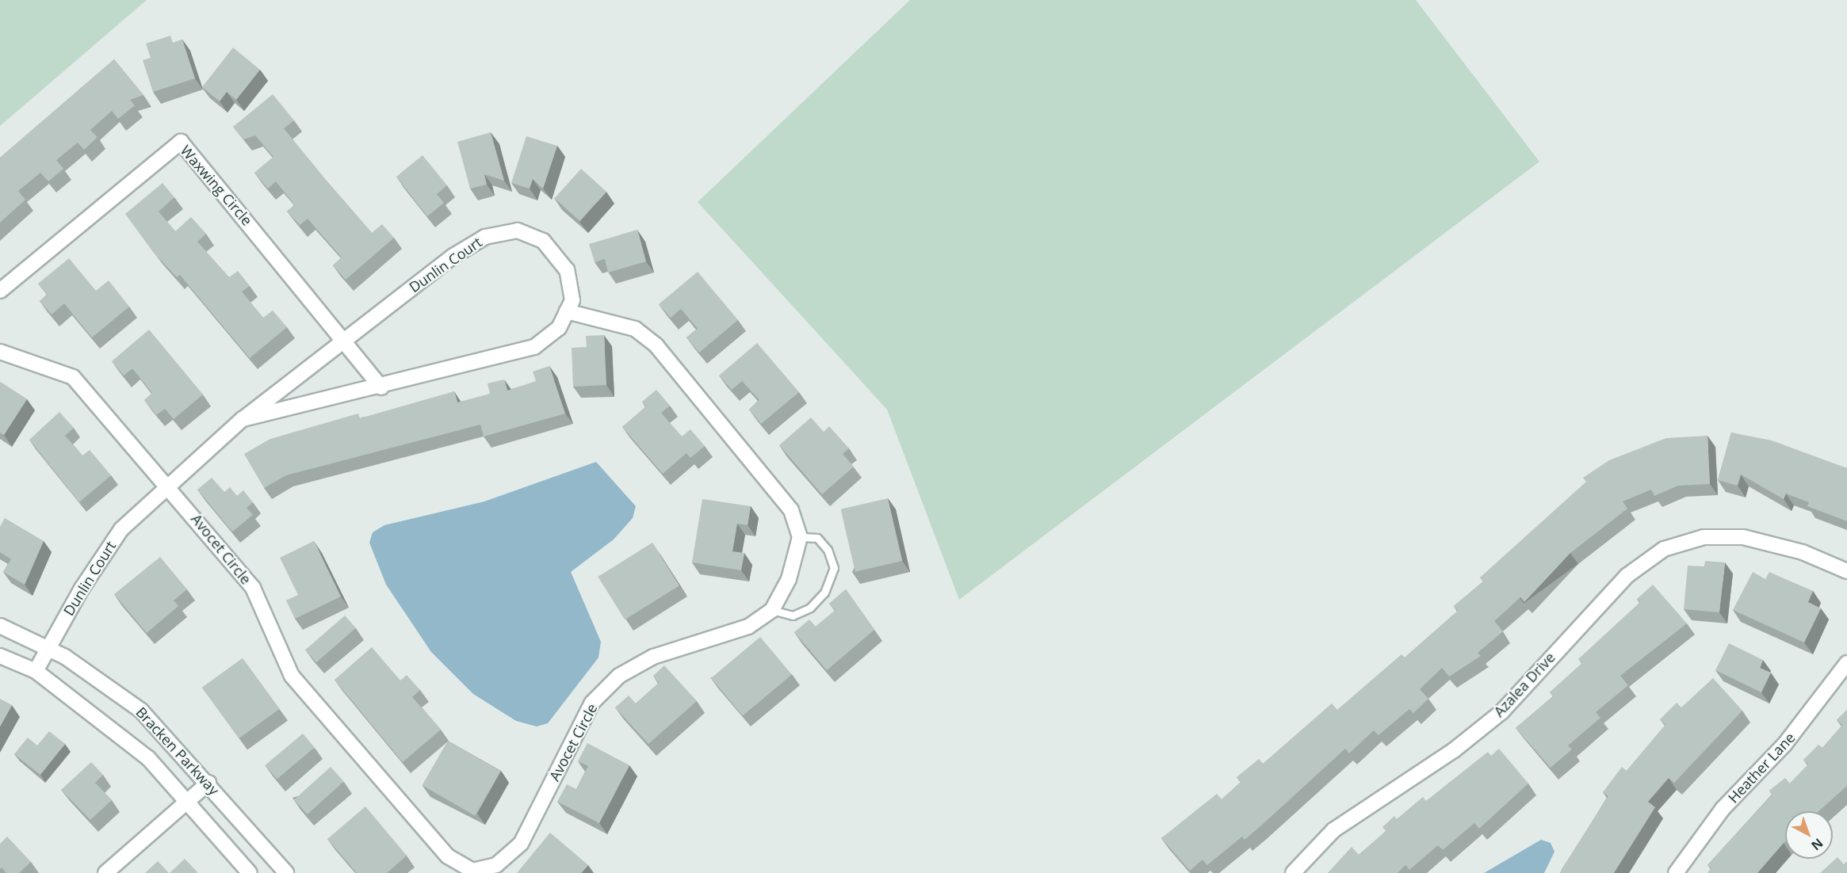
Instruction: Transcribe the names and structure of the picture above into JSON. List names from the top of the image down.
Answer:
{
  "streets": {
    "street": [
      "Waxwing Circle",
      "Dunlin Court",
      "Avocet Circle",
      "Azalea Drive",
      "Bracken Parkway",
      "Heather Lane"
    ]
  },
  "crossings": [
    ["Waxwing Circle", "Dunlin Court"],
    ["Dunlin Court", "Avocet Circle"],
    ["Dunlin Court", "Bracken Parkway"]
  ],
  "north": "bottom right"
}
